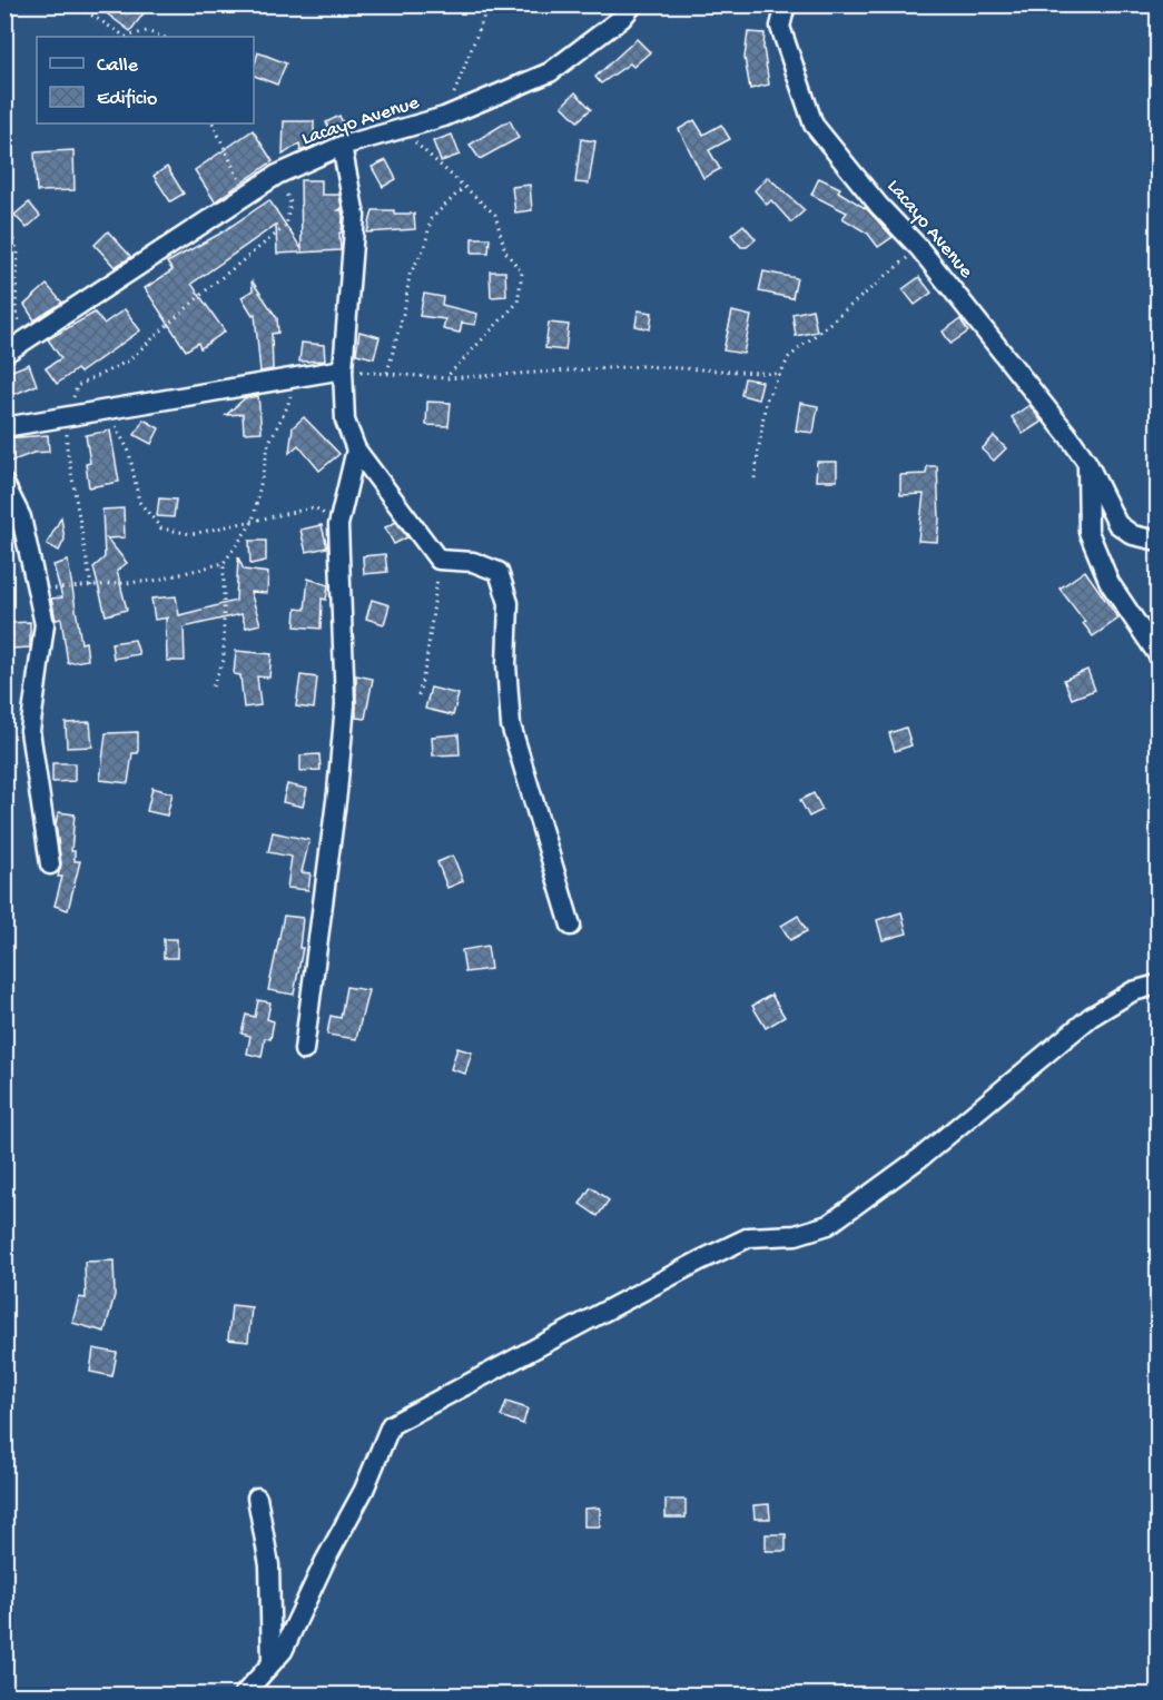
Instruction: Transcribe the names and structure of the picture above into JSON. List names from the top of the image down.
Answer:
{
  "streets": {
    "street": ["Lacayo Avenue"]
  },
  "legend": ["Calle", "Edificio"]
}
